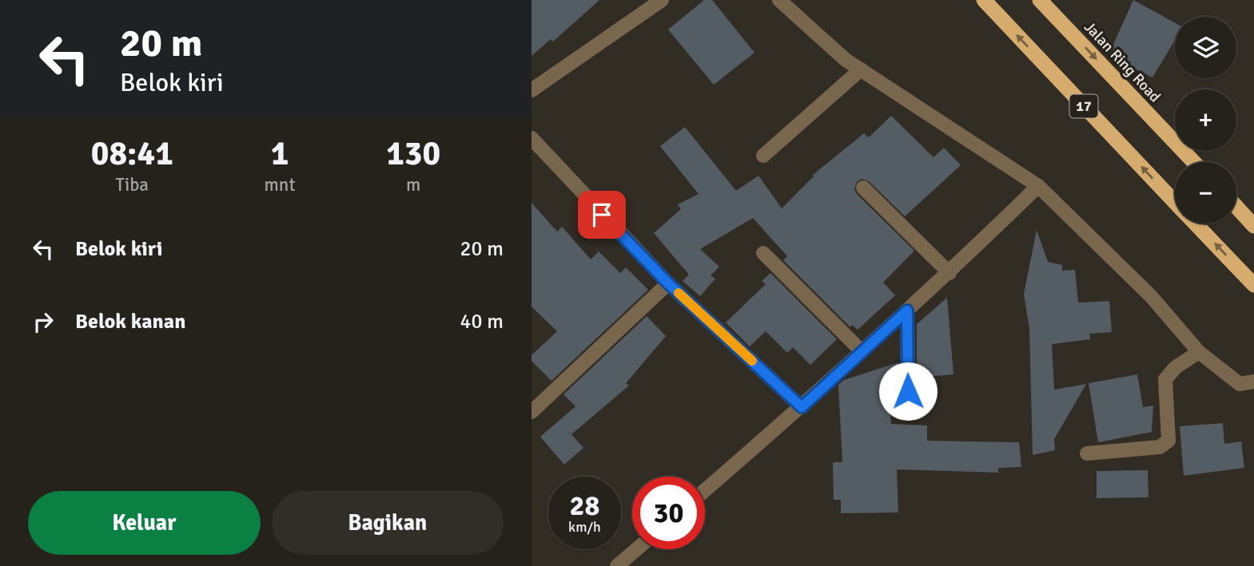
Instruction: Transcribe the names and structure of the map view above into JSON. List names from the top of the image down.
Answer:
{
  "streets": {
    "highway": ["Jalan Ring Road", "17"]
  },
  "page": {
    "turn": ["20 m", "Belok kiri"],
    "map_buttons": ["+", "−"],
    "eta": [
      "08:41",
      "Tiba",
      "1",
      "mnt",
      "130",
      "m"
    ],
    "list": [
      {
        "name": "Belok kiri",
        "value": "20 m"
      },
      {
        "name": "Belok kanan",
        "value": "40 m"
      }
    ],
    "speed": "28 km/h",
    "limit": "30",
    "buttons": ["Keluar", "Bagikan"]
  }
}
